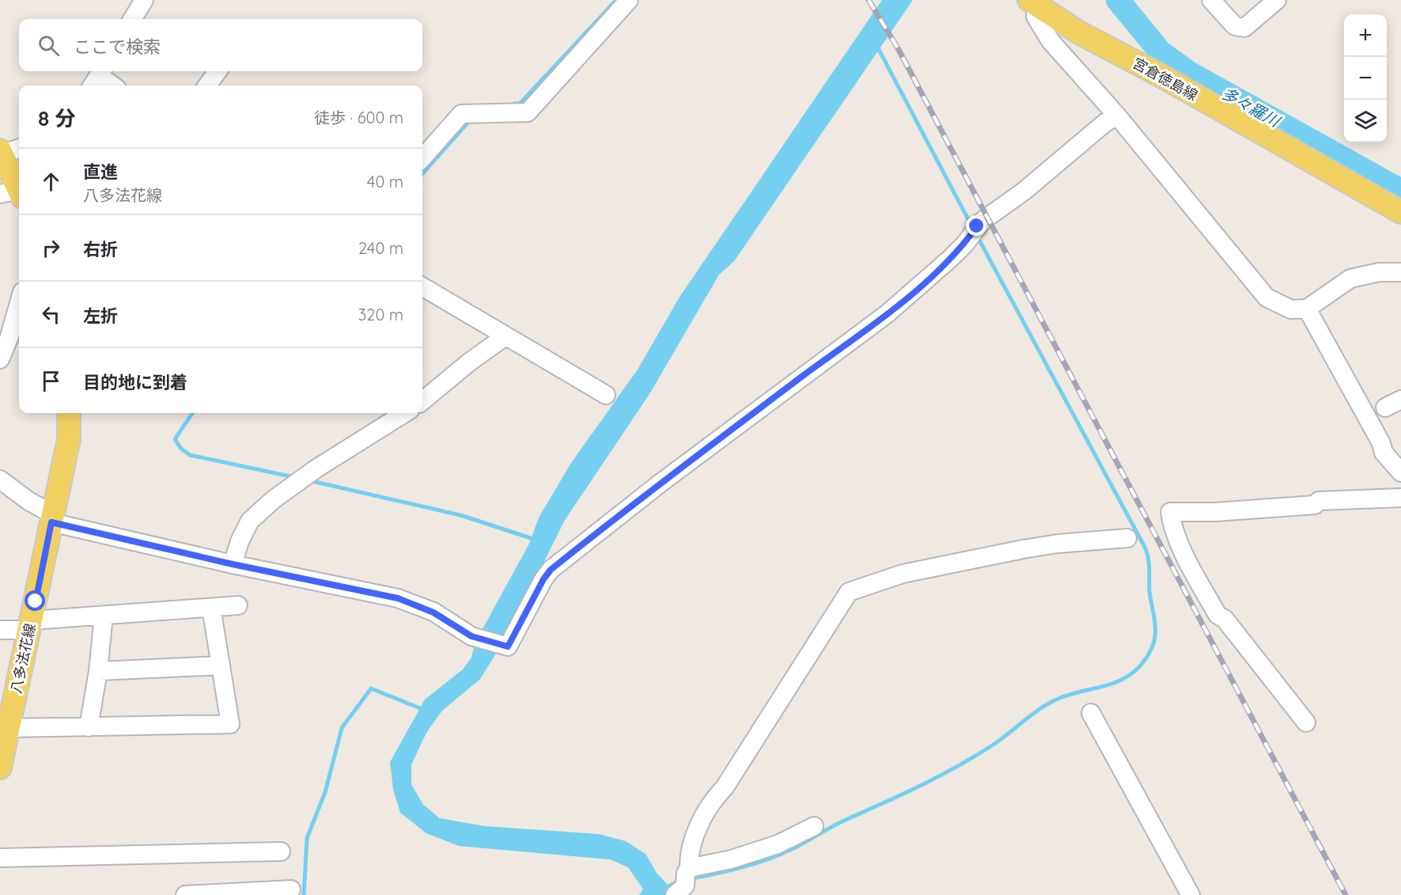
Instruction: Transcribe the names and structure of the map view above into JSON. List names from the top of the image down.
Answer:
{
  "streets": {
    "main road": ["宮倉徳島線", "八多法花線"]
  },
  "water": ["多々羅川"],
  "page": {
    "map_buttons": ["+", "−"],
    "search": "ここで検索",
    "heading": ["8 分", "徒歩 · 600 m"],
    "list": [
      ["直進", "八多法花線", "40 m"],
      ["右折", "240 m"],
      ["左折", "320 m"],
      "目的地に到着"
    ]
  }
}
